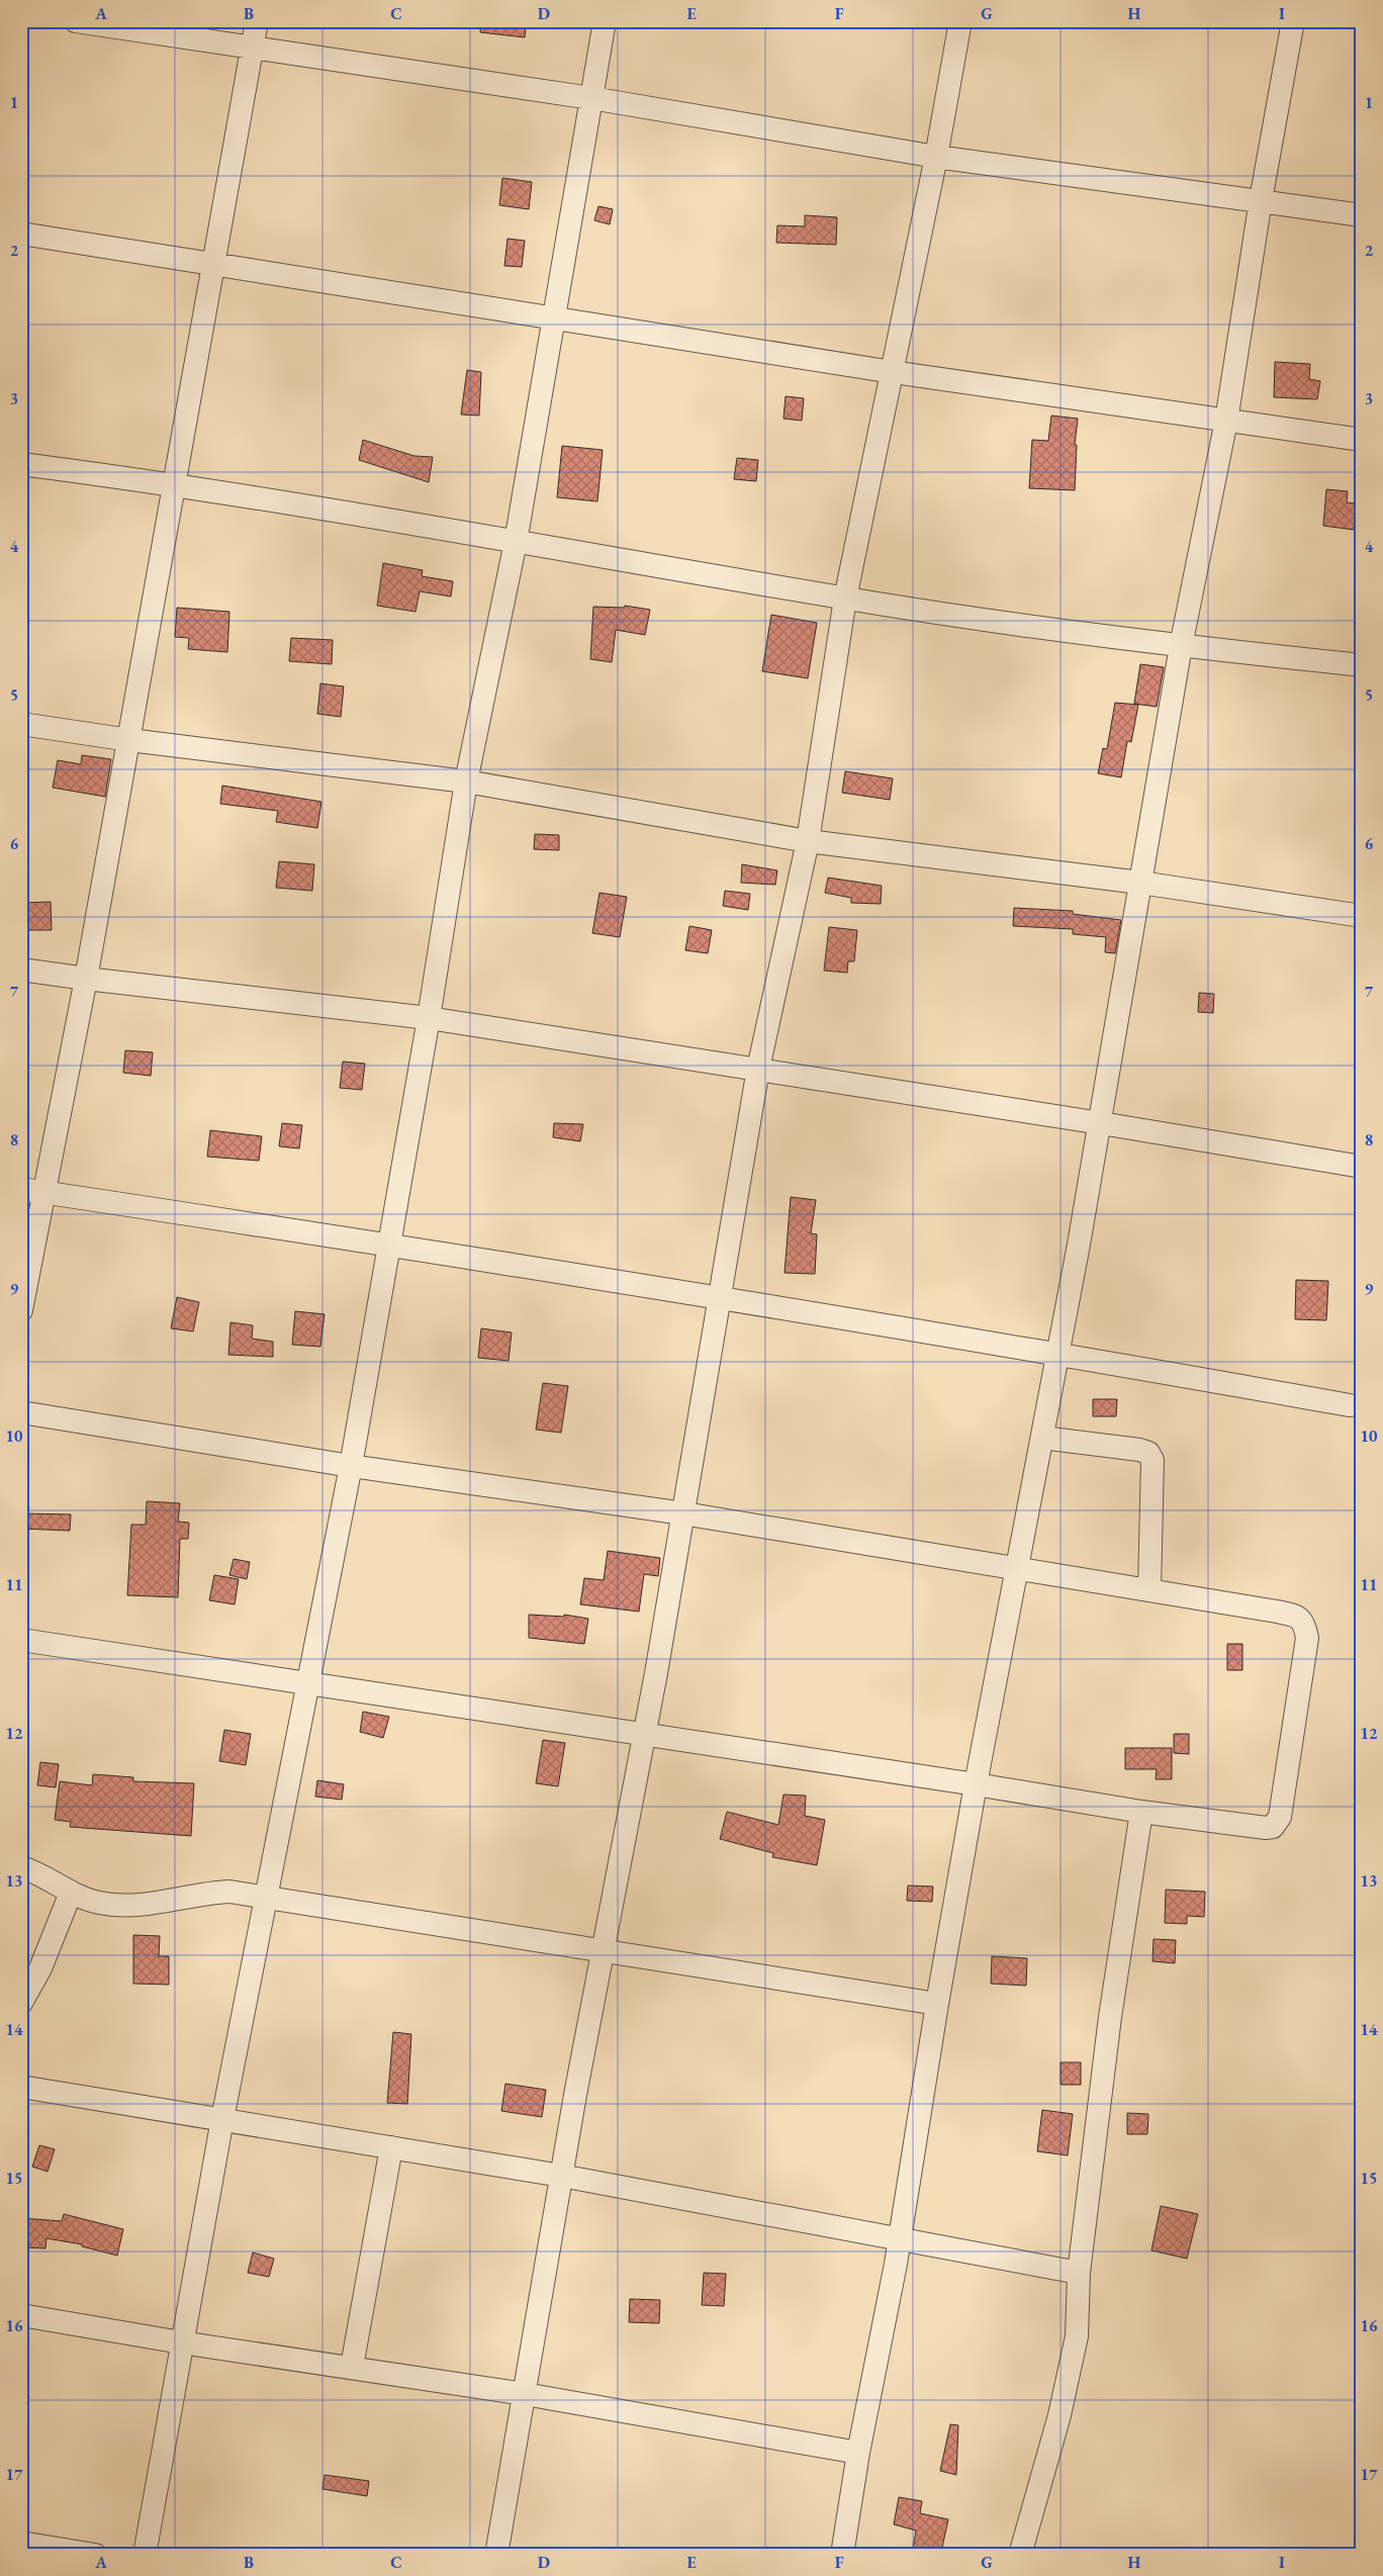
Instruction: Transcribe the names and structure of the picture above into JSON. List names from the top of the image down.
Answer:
{
  "grid": {
    "columns": [
      "A",
      "B",
      "C",
      "D",
      "E",
      "F",
      "G",
      "H",
      "I"
    ],
    "rows": [
      "1",
      "2",
      "3",
      "4",
      "5",
      "6",
      "7",
      "8",
      "9",
      "10",
      "11",
      "12",
      "13",
      "14",
      "15",
      "16",
      "17"
    ]
  }
}
